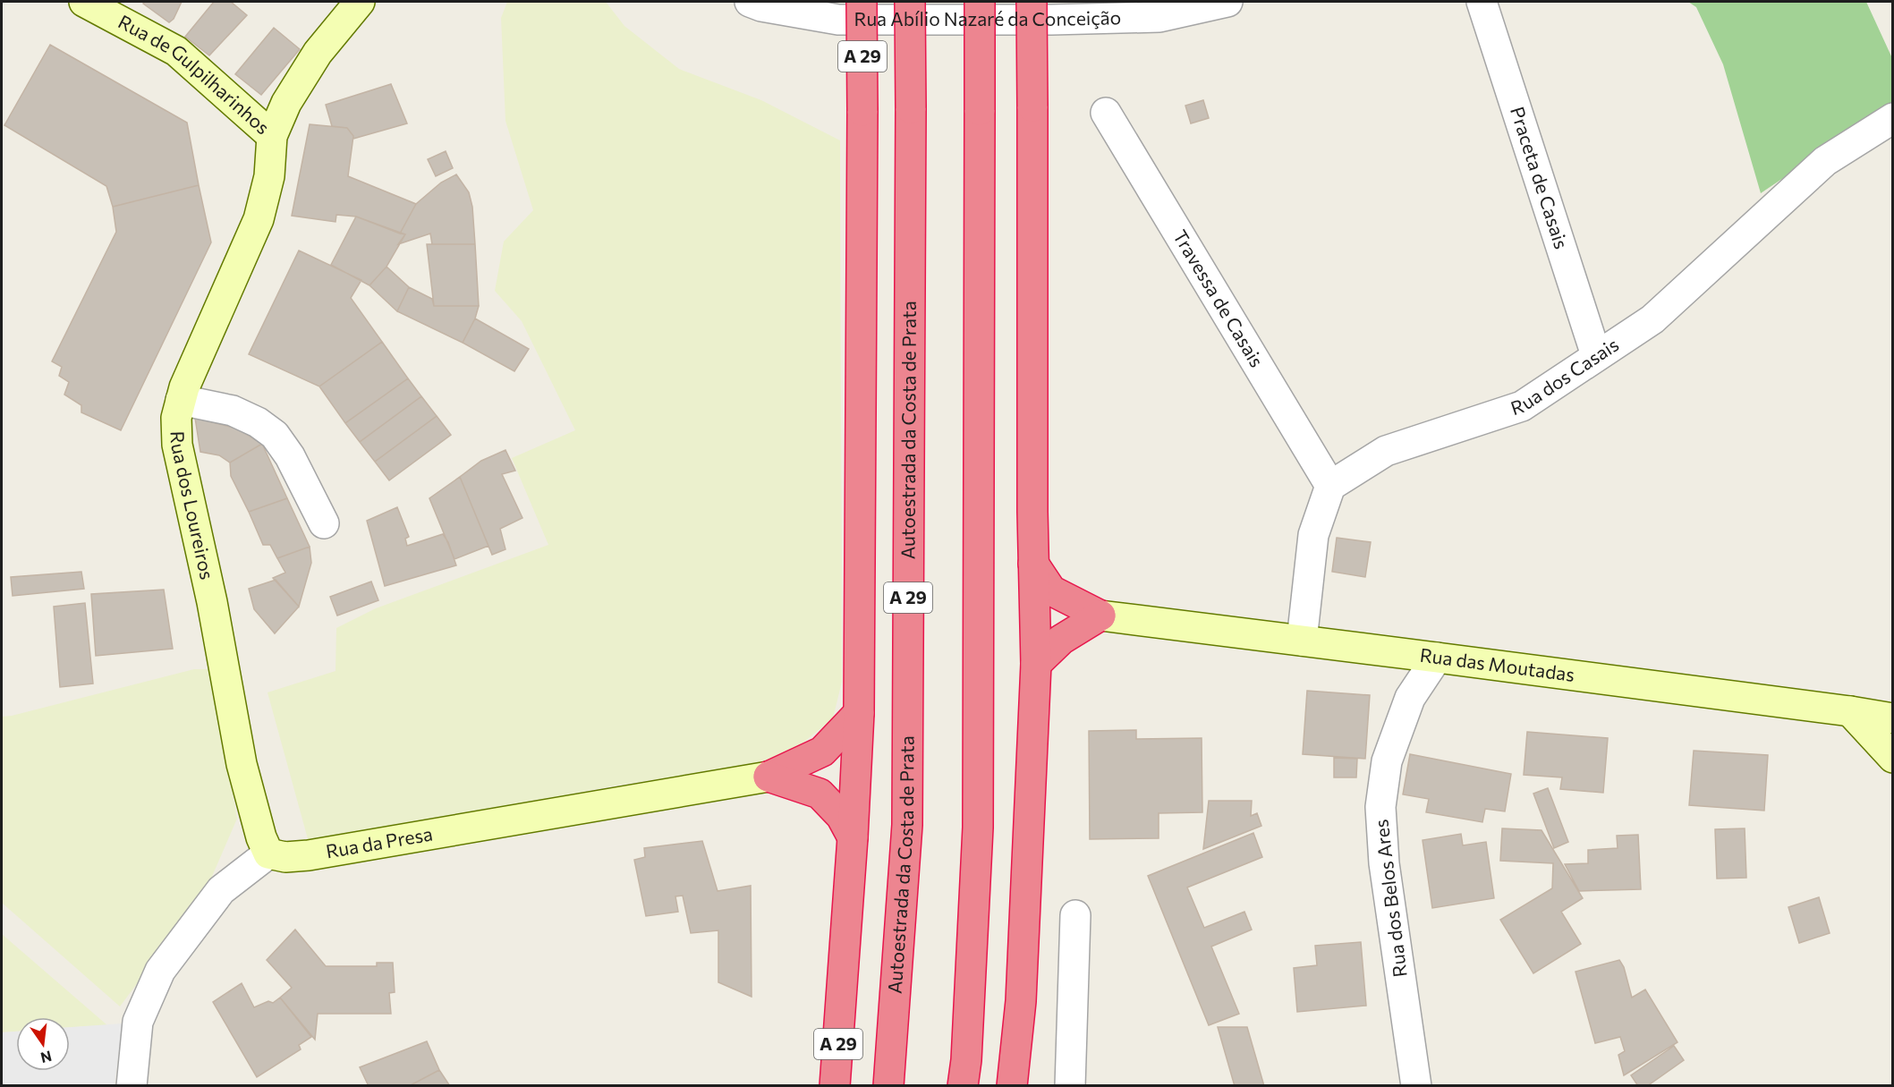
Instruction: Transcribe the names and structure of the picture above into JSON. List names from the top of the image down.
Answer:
{
  "streets": {
    "highway": ["A 29", "Autoestrada da Costa de Prata"],
    "street": [
      "Rua Abílio Nazaré da Conceição",
      "Rua de Gulpilharinhos",
      "Praceta de Casais",
      "Travessa de Casais",
      "Rua dos Casais",
      "Rua dos Loureiros",
      "Rua das Moutadas",
      "Rua da Presa",
      "Rua dos Belos Ares"
    ]
  },
  "crossings": [
    ["Rua de Gulpilharinhos", "Rua dos Loureiros"],
    ["Praceta de Casais", "Rua dos Casais"],
    ["Travessa de Casais", "Rua dos Casais"],
    ["Rua dos Loureiros", "Rua da Presa"],
    ["Rua das Moutadas", "Rua dos Belos Ares"]
  ],
  "north": "bottom"
}
